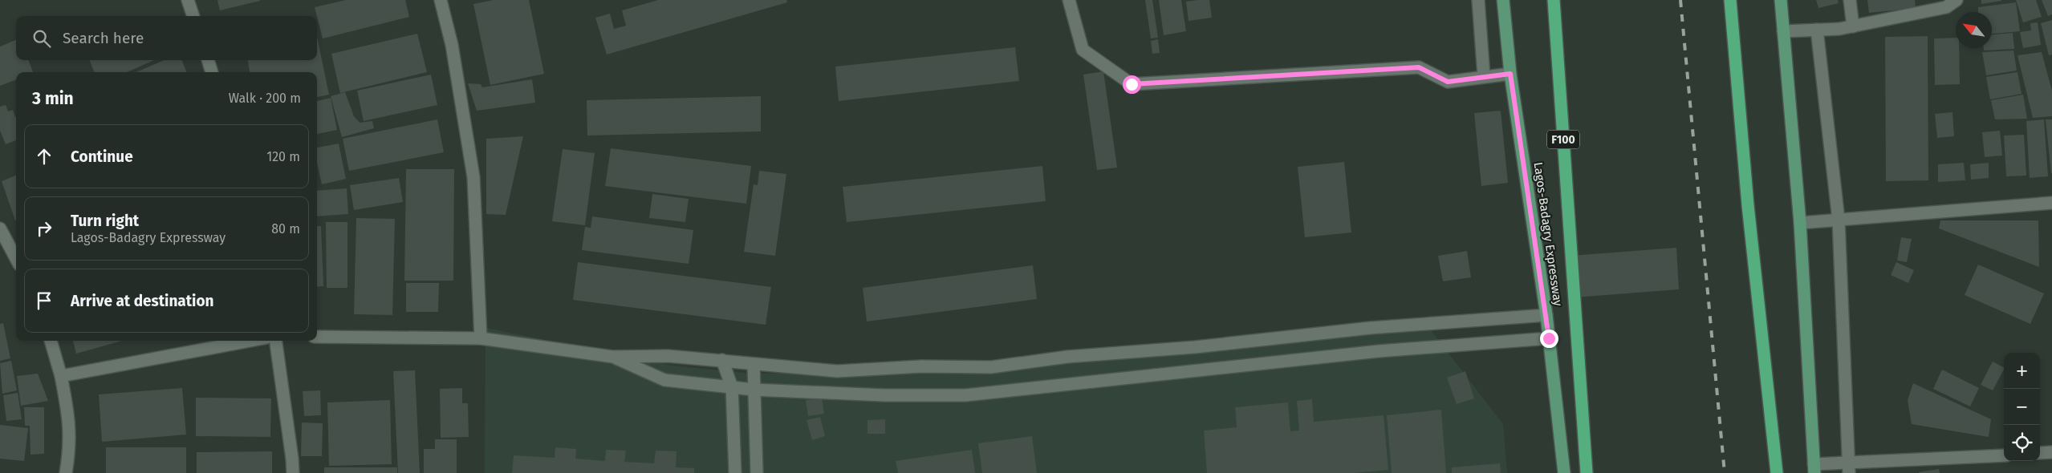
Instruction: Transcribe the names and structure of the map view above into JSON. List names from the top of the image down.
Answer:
{
  "streets": {
    "highway": ["F100", "Lagos-Badagry Expressway"]
  },
  "north": "top left",
  "page": {
    "search": "Search here",
    "heading": ["3 min", "Walk · 200 m"],
    "list": [
      ["Continue", "120 m"],
      ["Turn right", "Lagos-Badagry Expressway", "80 m"],
      "Arrive at destination"
    ],
    "map_buttons": ["+", "−"]
  }
}
